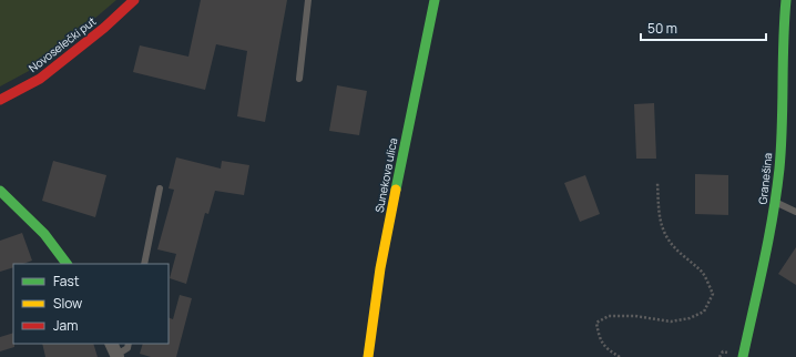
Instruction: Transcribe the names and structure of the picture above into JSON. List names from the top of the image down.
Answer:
{
  "streets": {
    "street": ["Novoselečki put", "Sunekova ulica", "Granešina"]
  },
  "legend": ["Fast", "Slow", "Jam"],
  "scale_bar": "50 m"
}
